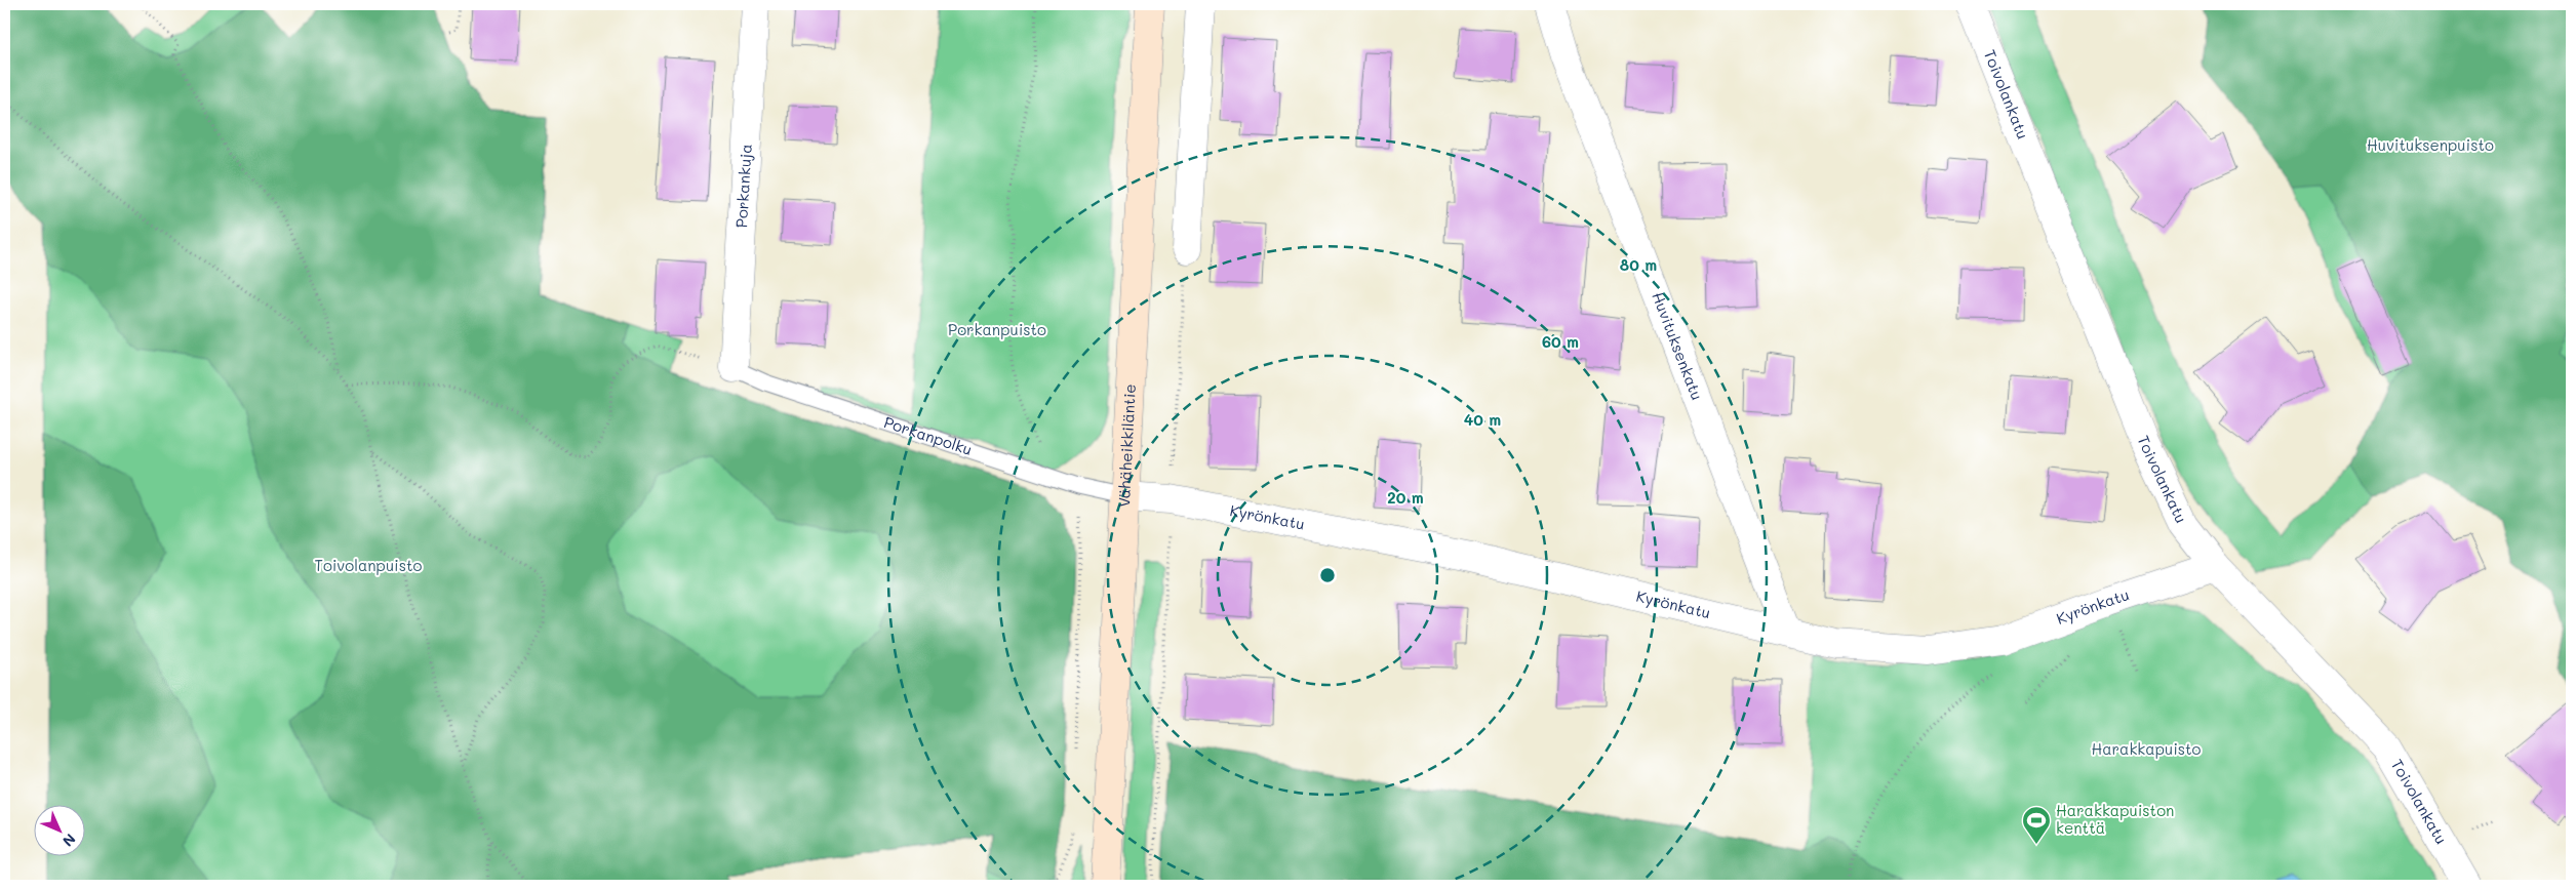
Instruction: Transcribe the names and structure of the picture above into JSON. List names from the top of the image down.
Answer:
{
  "streets": {
    "street": [
      "Toivolankatu",
      "Porkankuja",
      "Huvituksenkatu",
      "Vähäheikkiläntie",
      "Kyrönkatu"
    ],
    "lane": ["Porkanpolku"]
  },
  "crossings": [
    ["Toivolankatu", "Kyrönkatu"],
    ["Porkankuja", "Porkanpolku"],
    ["Huvituksenkatu", "Kyrönkatu"],
    ["Porkanpolku", "Vähäheikkiläntie"],
    ["Porkanpolku", "Kyrönkatu"],
    ["Vähäheikkiläntie", "Kyrönkatu"]
  ],
  "parks": [
    "Huvituksenpuisto",
    "Porkanpuisto",
    "Toivolanpuisto",
    "Harakkapuisto"
  ],
  "places": {
    "sports": ["Harakkapuiston kenttä"]
  },
  "north": "bottom right",
  "rings": [
    "80 m",
    "60 m",
    "40 m",
    "20 m"
  ]
}
